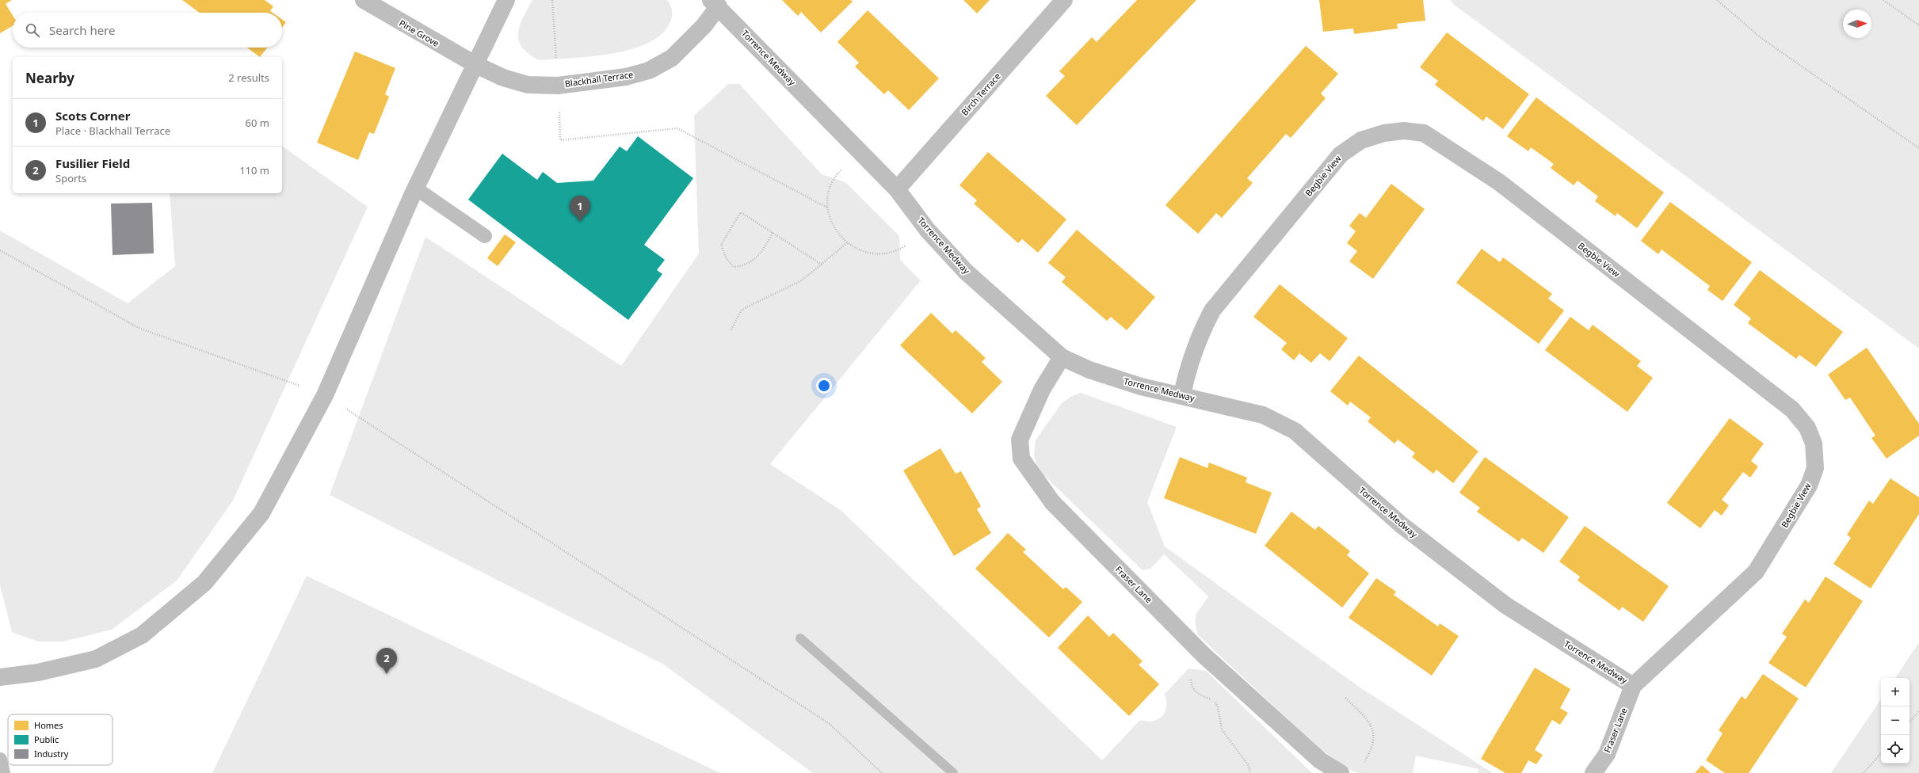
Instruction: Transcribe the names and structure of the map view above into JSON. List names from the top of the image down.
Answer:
{
  "streets": {
    "street": [
      "Pine Grove",
      "Torrence Medway",
      "Blackhall Terrace",
      "Birch Terrace",
      "Begbie View",
      "Fraser Lane"
    ]
  },
  "crossings": [
    ["Pine Grove", "Blackhall Terrace"],
    ["Torrence Medway", "Blackhall Terrace"],
    ["Torrence Medway", "Birch Terrace"],
    ["Torrence Medway", "Begbie View"],
    ["Torrence Medway", "Fraser Lane"],
    ["Begbie View", "Fraser Lane"]
  ],
  "legend": ["Homes", "Public", "Industry"],
  "north": "right",
  "page": {
    "search": "Search here",
    "heading": ["Nearby", "2 results"],
    "list": [
      {
        "mark": "1",
        "name": "Scots Corner",
        "note": "Place · Blackhall Terrace",
        "value": "60 m"
      },
      {
        "mark": "2",
        "name": "Fusilier Field",
        "note": "Sports",
        "value": "110 m"
      }
    ],
    "pins": ["1", "2"],
    "map_buttons": ["+", "−"]
  }
}
